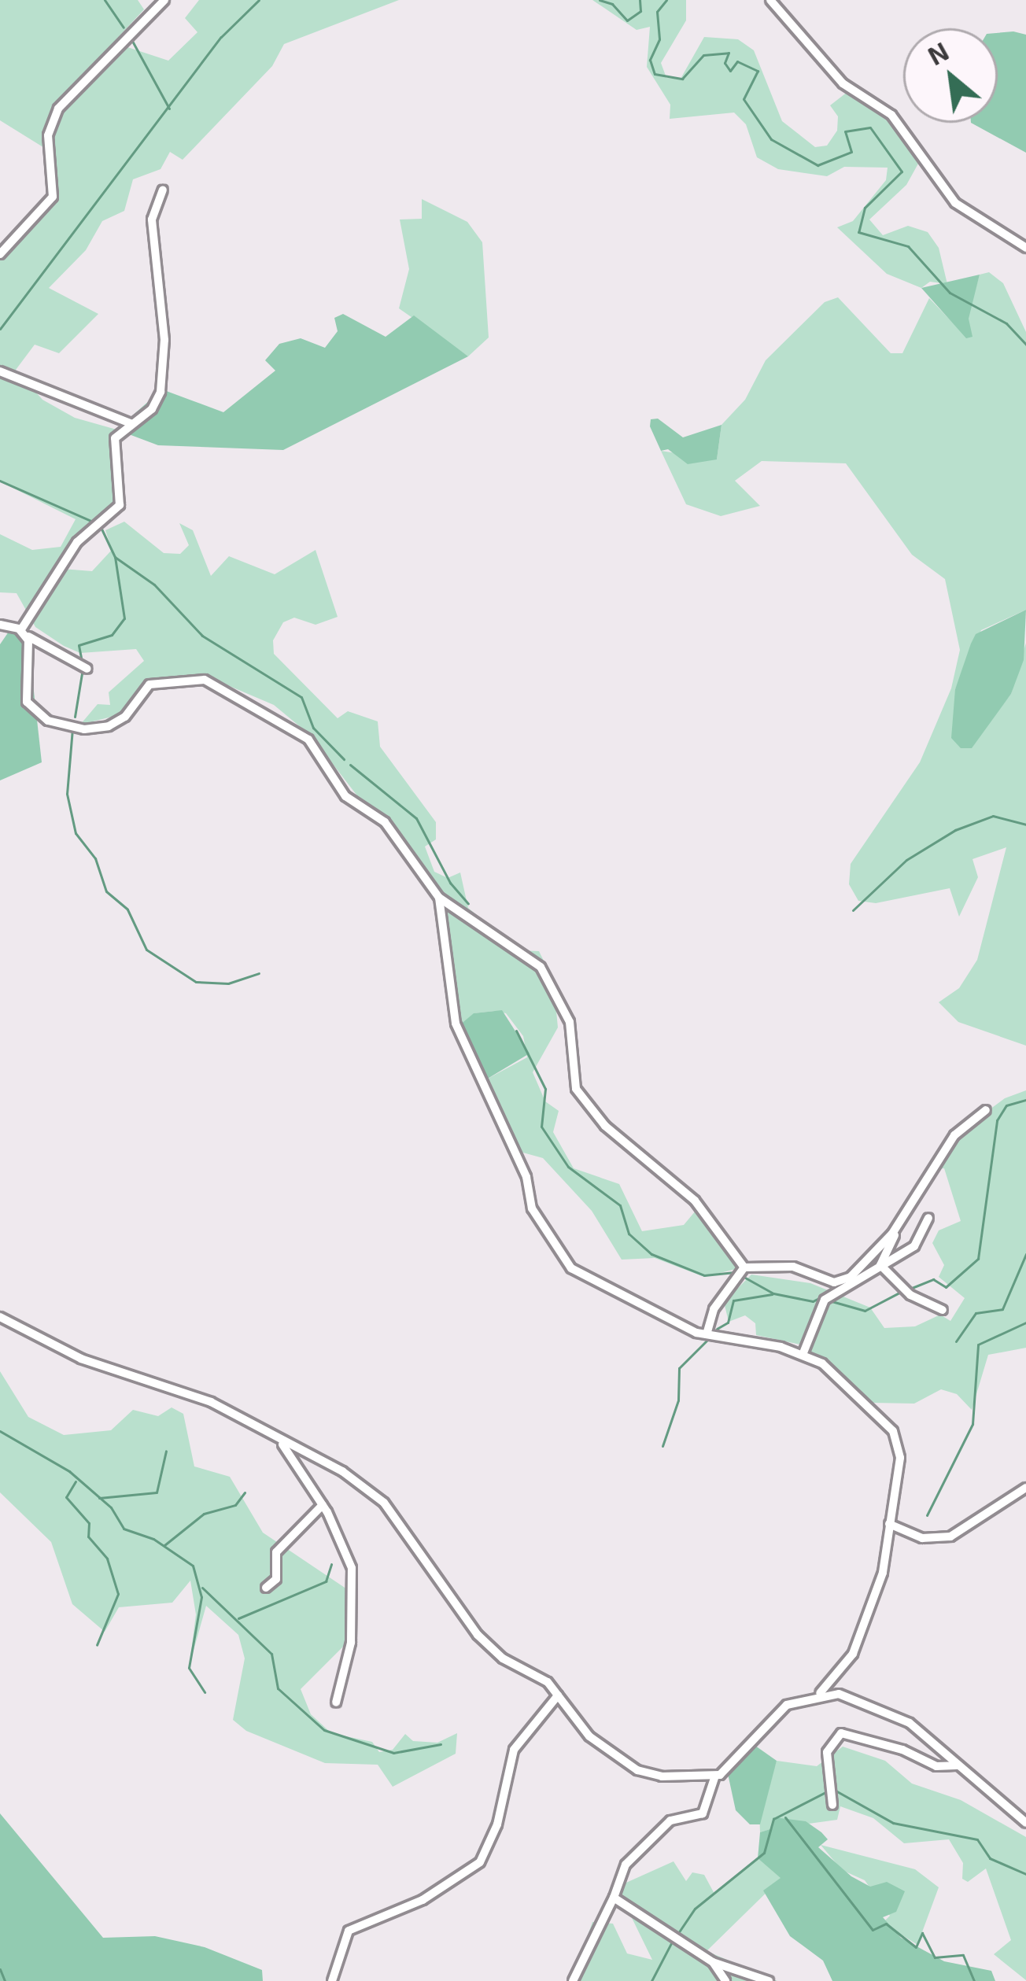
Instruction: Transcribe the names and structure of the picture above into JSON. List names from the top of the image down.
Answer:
{
  "north": "top left"
}
